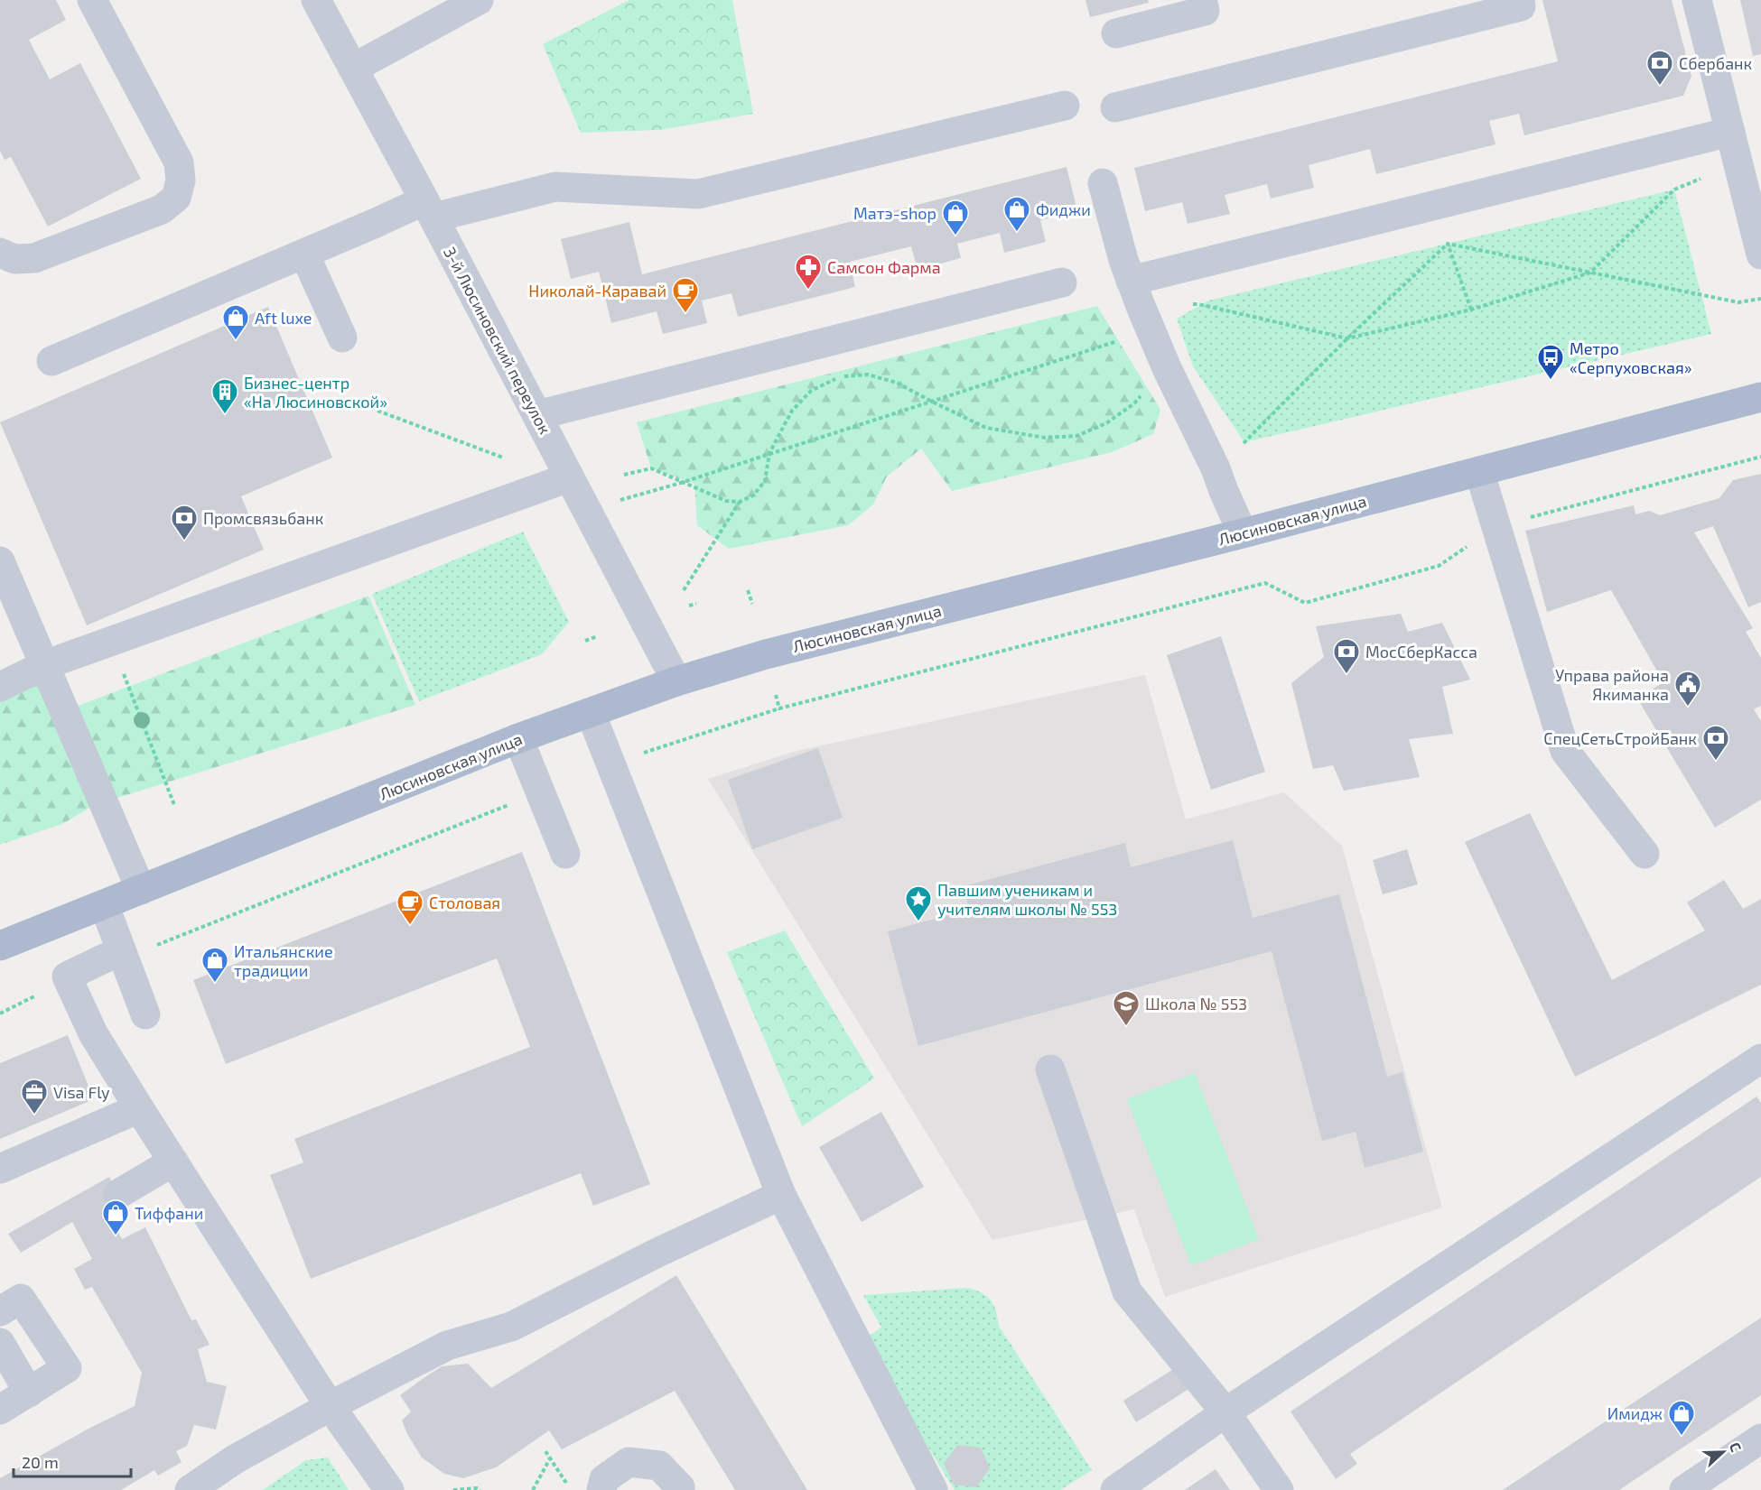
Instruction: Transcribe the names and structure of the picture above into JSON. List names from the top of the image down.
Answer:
{
  "streets": {
    "main road": ["Люсиновская улица"],
    "street": ["3-й Люсиновский переулок"]
  },
  "crossings": [
    ["3-й Люсиновский переулок", "Люсиновская улица"]
  ],
  "places": {
    "bank": [
      "Сбербанк",
      "Промсвязьбанк",
      "МосСберКасса",
      "СпецСетьСтройБанк"
    ],
    "shop": [
      "Фиджи",
      "Матэ-shop",
      "Aft luxe",
      "Итальянские традиции",
      "Тиффани",
      "Имидж"
    ],
    "pharmacy": ["Самсон Фарма"],
    "cafe": ["Николай-Каравай", "Столовая"],
    "bus stop": ["Метро «Серпуховская»"],
    "building": ["Бизнес-центр «На Люсиновской»"],
    "public building": ["Управа района Якиманка"],
    "place": ["Павшим ученикам и учителям школы № 553"],
    "school or university": ["Школа № 553"],
    "office": ["Visa Fly"]
  },
  "scale_bar": "20 m",
  "north": "right"
}
